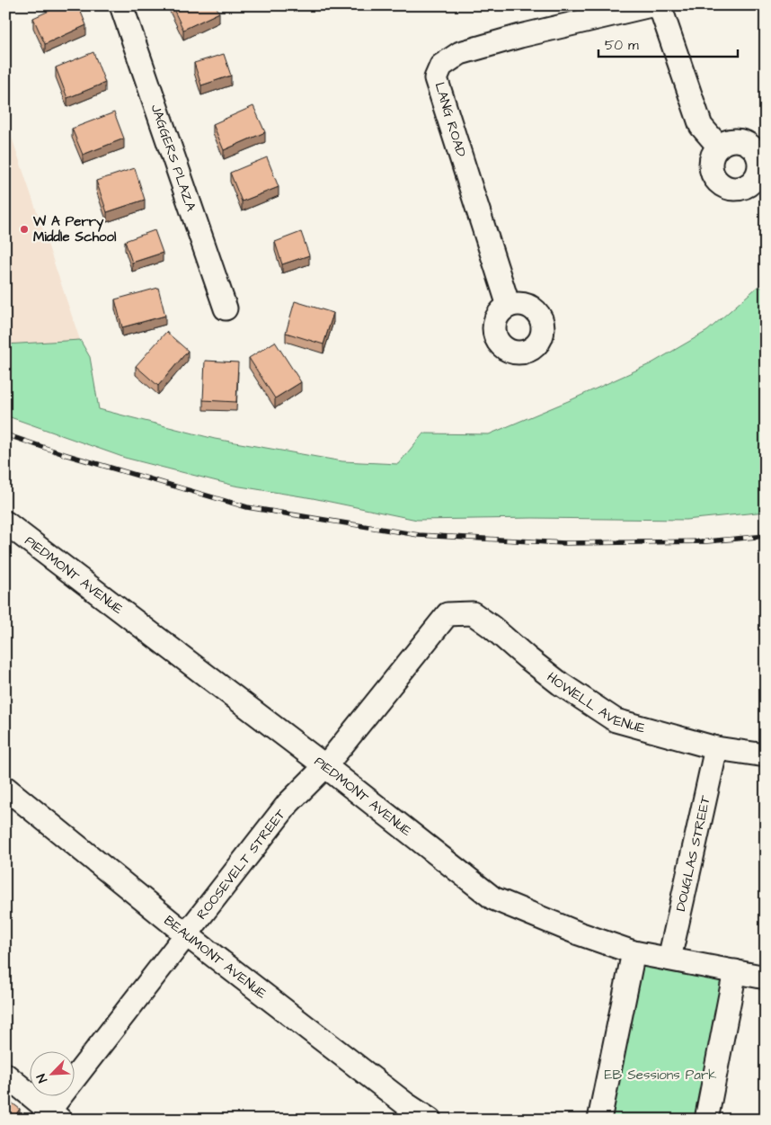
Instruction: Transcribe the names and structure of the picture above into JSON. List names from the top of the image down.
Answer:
{
  "streets": {
    "street": [
      "LANG ROAD",
      "JAGGERS PLAZA",
      "PIEDMONT AVENUE",
      "HOWELL AVENUE",
      "DOUGLAS STREET",
      "ROOSEVELT STREET",
      "BEAUMONT AVENUE"
    ]
  },
  "crossings": [
    ["PIEDMONT AVENUE", "DOUGLAS STREET"],
    ["PIEDMONT AVENUE", "ROOSEVELT STREET"],
    ["HOWELL AVENUE", "DOUGLAS STREET"],
    ["HOWELL AVENUE", "ROOSEVELT STREET"],
    ["ROOSEVELT STREET", "BEAUMONT AVENUE"]
  ],
  "parks": ["EB Sessions Park"],
  "places": ["W A Perry Middle School"],
  "scale_bar": "50 m",
  "north": "bottom left"
}
